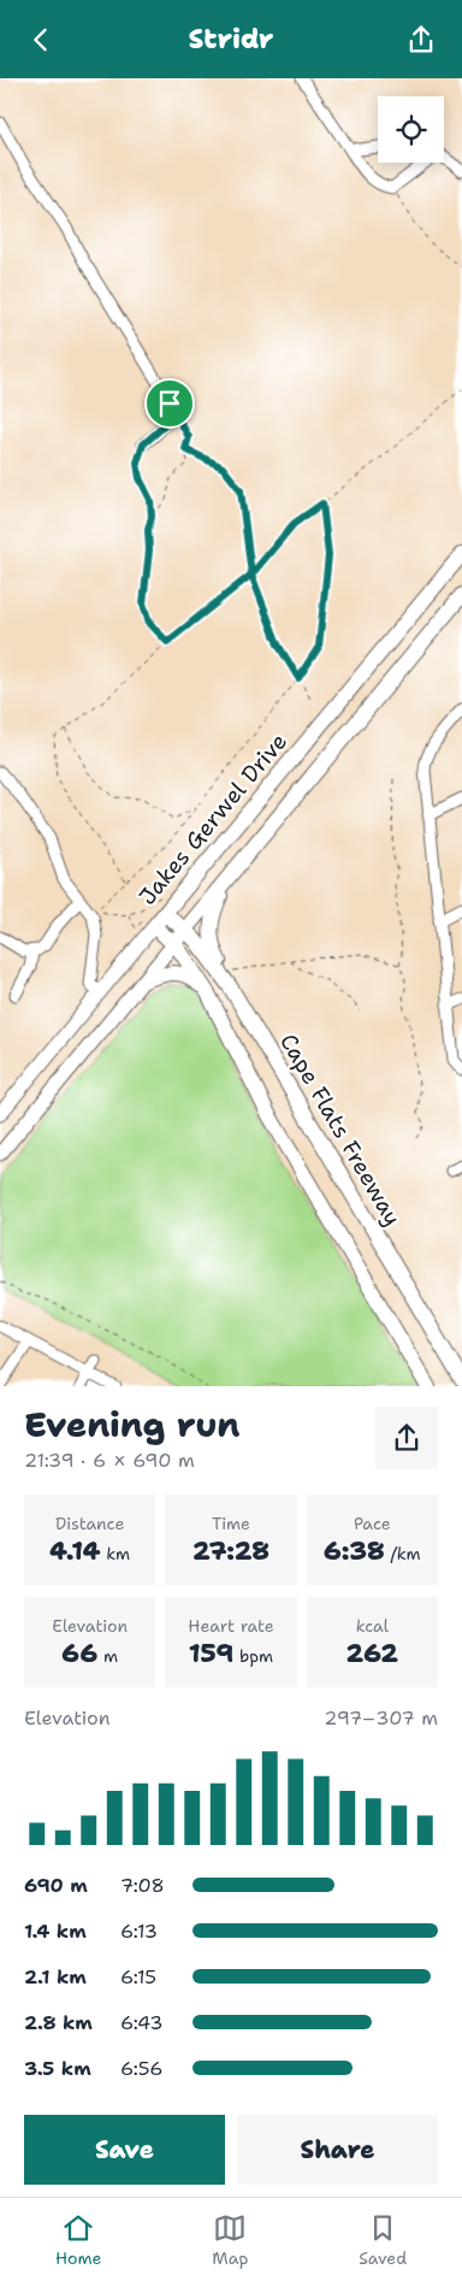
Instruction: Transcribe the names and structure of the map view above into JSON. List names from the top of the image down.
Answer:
{
  "streets": {
    "highway": ["Jakes Gerwel Drive", "Cape Flats Freeway"]
  },
  "crossings": [
    ["Jakes Gerwel Drive", "Cape Flats Freeway"]
  ],
  "page": {
    "header": "Stridr",
    "heading": ["Evening run", "21:39 · 6 × 690 m"],
    "stats": [
      ["Distance", "4.14 km"],
      ["Time", "27:28"],
      ["Pace", "6:38 /km"],
      ["Elevation", "66 m"],
      ["Heart rate", "159 bpm"],
      ["kcal", "262"]
    ],
    "chart": ["Elevation", "297–307 m"],
    "list": [
      {
        "name": "690 m",
        "note": "7:08"
      },
      {
        "name": "1.4 km",
        "note": "6:13"
      },
      {
        "name": "2.1 km",
        "note": "6:15"
      },
      {
        "name": "2.8 km",
        "note": "6:43"
      },
      {
        "name": "3.5 km",
        "note": "6:56"
      }
    ],
    "buttons": ["Save", "Share"],
    "tabs": ["Home", "Map", "Saved"]
  }
}
